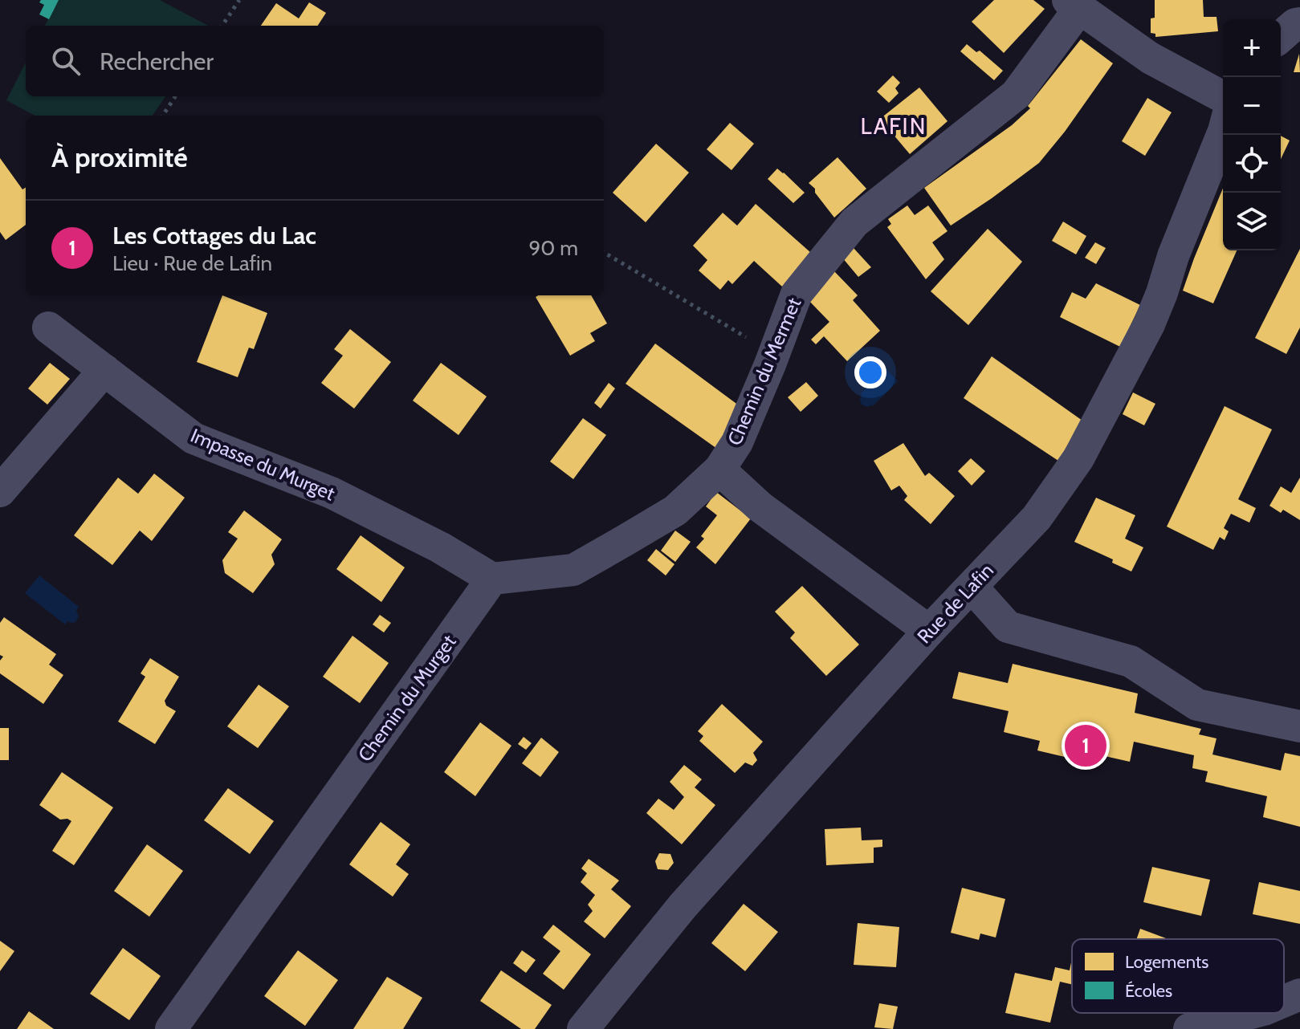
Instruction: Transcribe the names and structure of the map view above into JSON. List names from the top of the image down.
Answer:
{
  "streets": {
    "street": [
      "Chemin du Mermet",
      "Impasse du Murget",
      "Rue de Lafin",
      "Chemin du Murget"
    ]
  },
  "crossings": [
    ["Chemin du Mermet", "Rue de Lafin"],
    ["Impasse du Murget", "Chemin du Murget"]
  ],
  "districts": ["LAFIN"],
  "legend": ["Logements", "Écoles"],
  "page": {
    "map_buttons": ["+", "−"],
    "search": "Rechercher",
    "heading": "À proximité",
    "list": [
      {
        "mark": "1",
        "name": "Les Cottages du Lac",
        "note": "Lieu · Rue de Lafin",
        "value": "90 m"
      }
    ],
    "pins": "1"
  }
}
